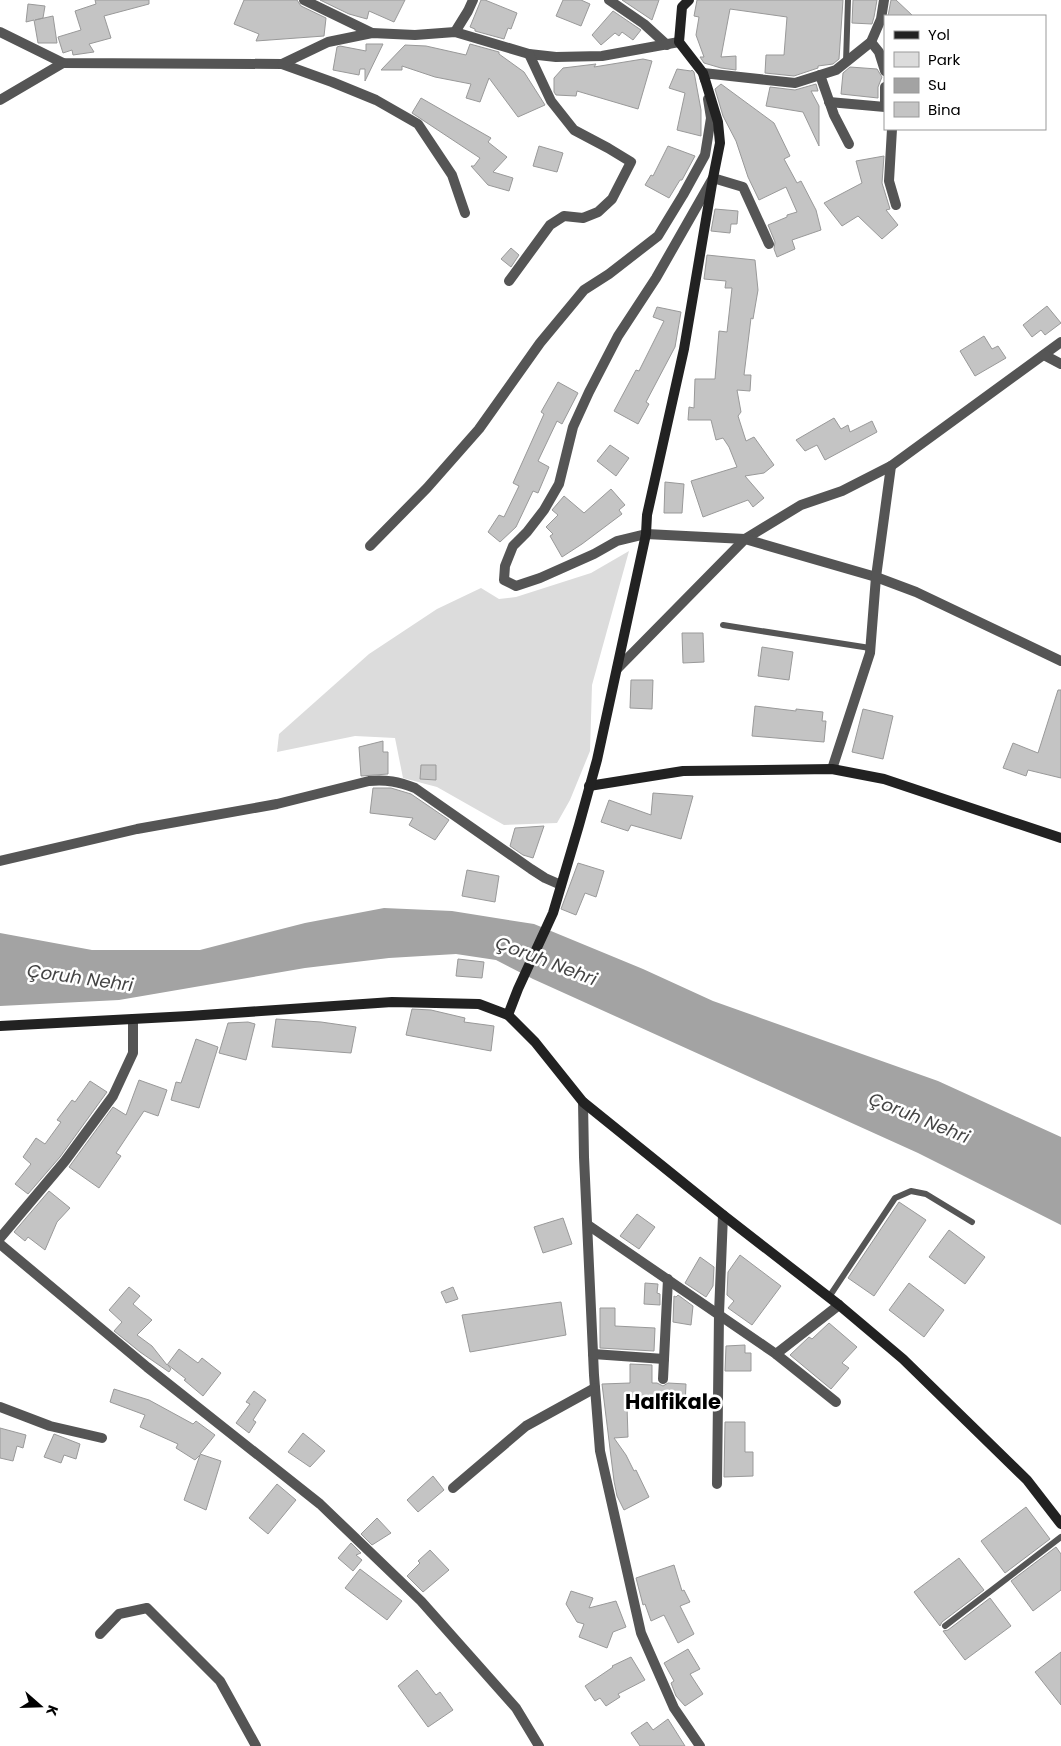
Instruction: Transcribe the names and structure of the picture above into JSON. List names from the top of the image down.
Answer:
{
  "districts": ["Halfikale"],
  "water": ["Çoruh Nehri"],
  "legend": [
    "Yol",
    "Park",
    "Su",
    "Bina"
  ],
  "north": "right"
}
